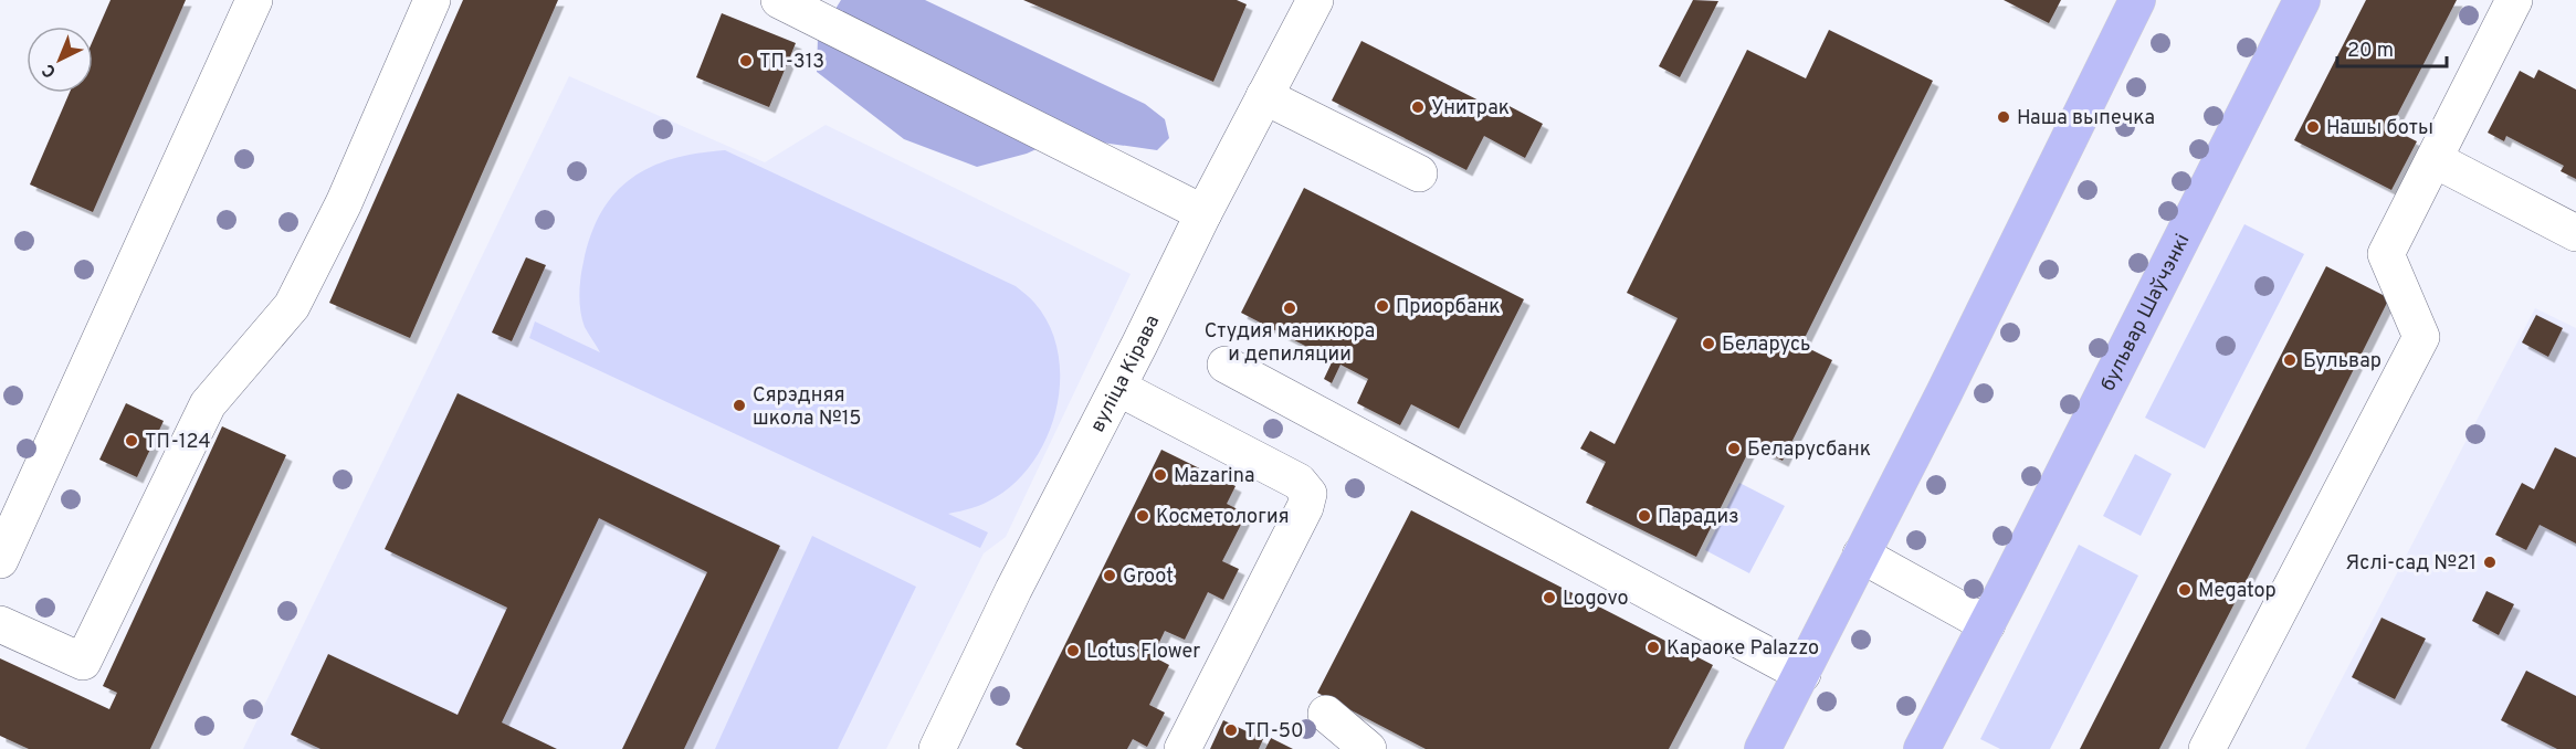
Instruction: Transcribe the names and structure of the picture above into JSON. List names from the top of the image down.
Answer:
{
  "streets": {
    "main road": ["бульвар Шаўчэнкі"],
    "street": ["вуліца Кірава"]
  },
  "places": [
    "ТП-313",
    "Унитрак",
    "Наша выпечка",
    "Нашы боты",
    "Приорбанк",
    "Студия маникюра и депиляции",
    "Беларусь",
    "Бульвар",
    "Сярэдняя школа №15",
    "ТП-124",
    "Беларусбанк",
    "Mazarina",
    "Косметология",
    "Парадиз",
    "Яслі-сад №21",
    "Groot",
    "Megatop",
    "Logovo",
    "Караоке Palazzo",
    "Lotus Flower",
    "ТП-50"
  ],
  "scale_bar": "20 m",
  "north": "bottom left"
}
